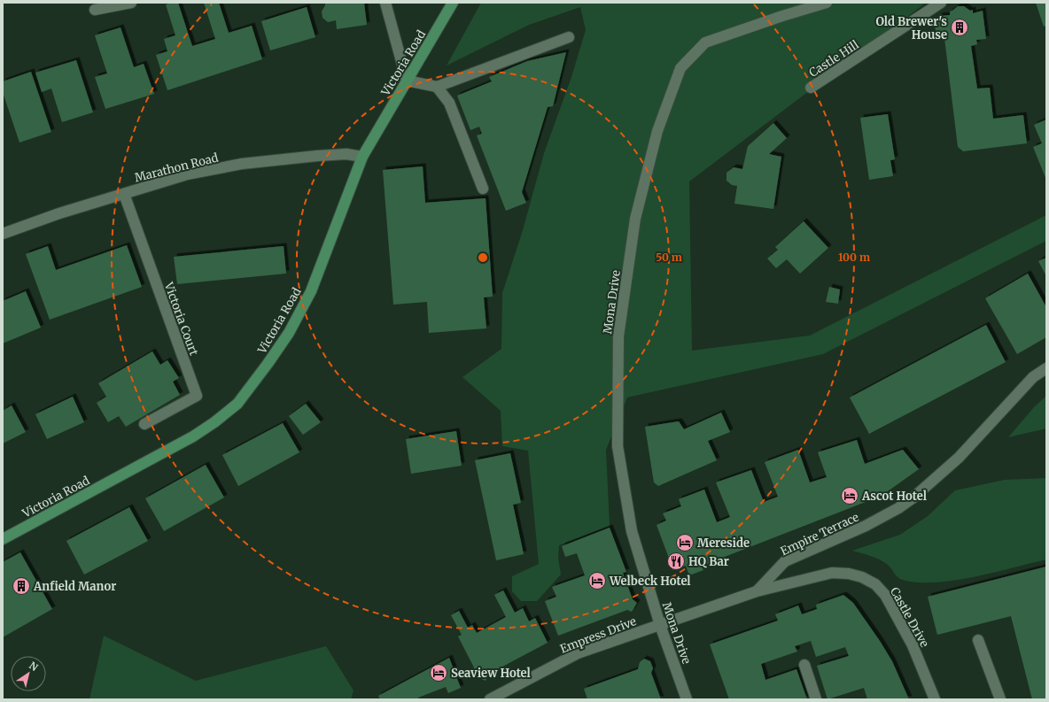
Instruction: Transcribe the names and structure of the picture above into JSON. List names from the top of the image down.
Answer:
{
  "streets": {
    "main road": ["Victoria Road"],
    "street": [
      "Castle Hill",
      "Marathon Road",
      "Mona Drive",
      "Victoria Court",
      "Empire Terrace",
      "Castle Drive",
      "Empress Drive"
    ]
  },
  "crossings": [
    ["Victoria Road", "Marathon Road"],
    ["Marathon Road", "Victoria Court"],
    ["Mona Drive", "Empire Terrace"],
    ["Mona Drive", "Empress Drive"],
    ["Empire Terrace", "Castle Drive"],
    ["Empire Terrace", "Empress Drive"]
  ],
  "places": {
    "building": ["Old Brewer's House", "Anfield Manor"],
    "hotel": [
      "Ascot Hotel",
      "Mereside",
      "Welbeck Hotel",
      "Seaview Hotel"
    ],
    "restaurant": ["HQ Bar"]
  },
  "north": "top right",
  "rings": ["50 m", "100 m"]
}
